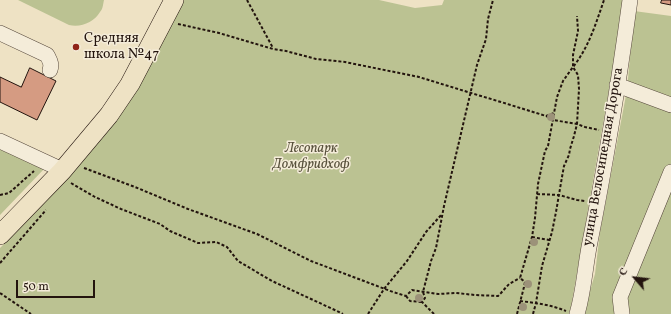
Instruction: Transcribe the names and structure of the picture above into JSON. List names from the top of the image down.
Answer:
{
  "streets": {
    "street": ["улица Велосипедная Дорога"]
  },
  "parks": ["Лесопарк Домфридхоф"],
  "places": ["Средняя школа №47"],
  "scale_bar": "50 m",
  "north": "top left"
}
